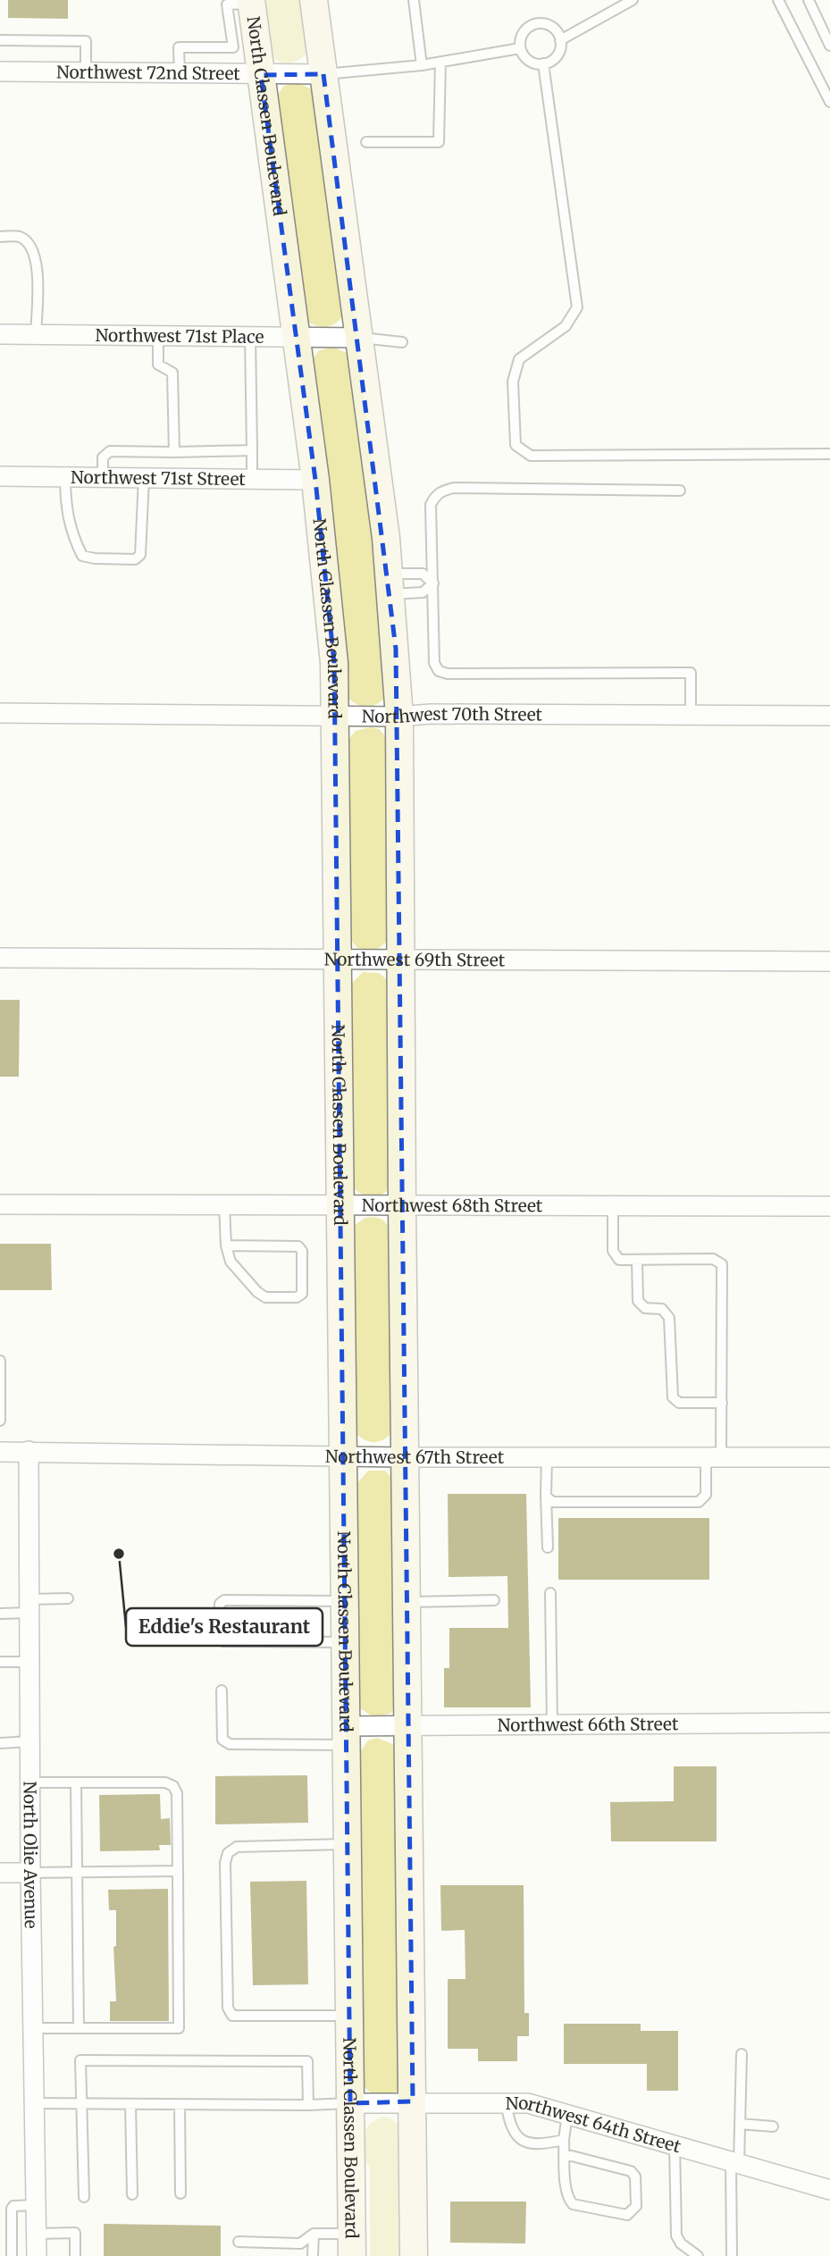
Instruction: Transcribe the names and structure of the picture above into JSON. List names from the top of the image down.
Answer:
{
  "streets": {
    "street": [
      "Northwest 72nd Street",
      "North Classen Boulevard",
      "Northwest 71st Place",
      "Northwest 71st Street",
      "Northwest 70th Street",
      "Northwest 69th Street",
      "Northwest 68th Street",
      "Northwest 67th Street",
      "Northwest 66th Street",
      "North Olie Avenue",
      "Northwest 64th Street"
    ]
  },
  "crossings": [
    ["Northwest 72nd Street", "North Classen Boulevard"],
    ["North Classen Boulevard", "Northwest 71st Place"],
    ["North Classen Boulevard", "Northwest 71st Street"],
    ["North Classen Boulevard", "Northwest 70th Street"],
    ["North Classen Boulevard", "Northwest 69th Street"],
    ["North Classen Boulevard", "Northwest 68th Street"],
    ["North Classen Boulevard", "Northwest 67th Street"],
    ["North Classen Boulevard", "Northwest 66th Street"],
    ["North Classen Boulevard", "Northwest 64th Street"],
    ["Northwest 67th Street", "North Olie Avenue"]
  ],
  "places": ["Eddie's Restaurant"]
}
